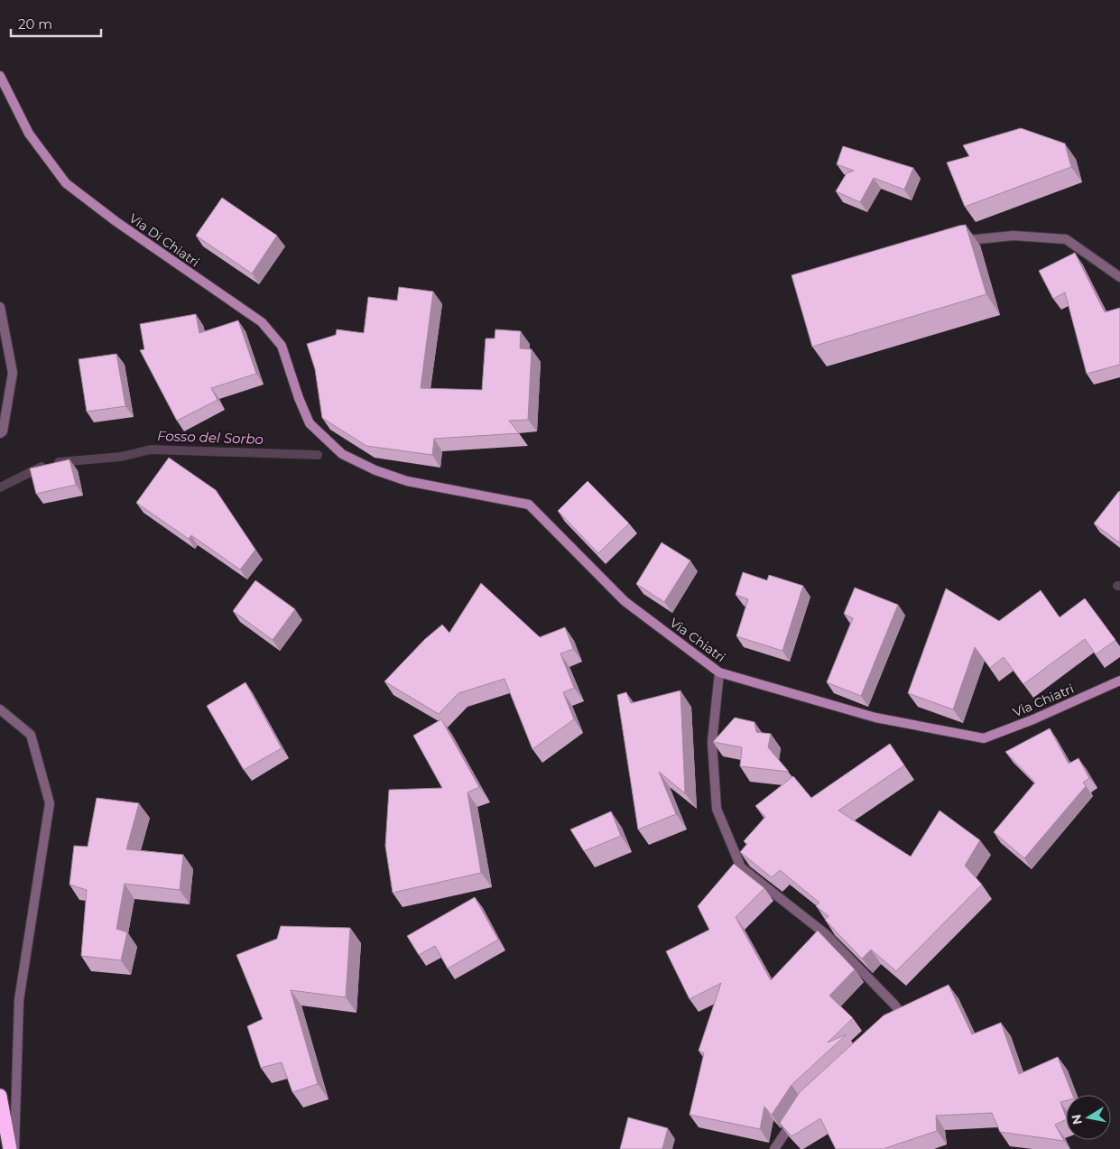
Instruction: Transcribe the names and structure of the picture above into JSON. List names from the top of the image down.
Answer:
{
  "streets": {
    "street": ["Via Di Chiatri", "Via Chiatri"]
  },
  "crossings": [
    ["Via Di Chiatri", "Via Chiatri"]
  ],
  "water": ["Fosso del Sorbo"],
  "scale_bar": "20 m",
  "north": "left"
}
